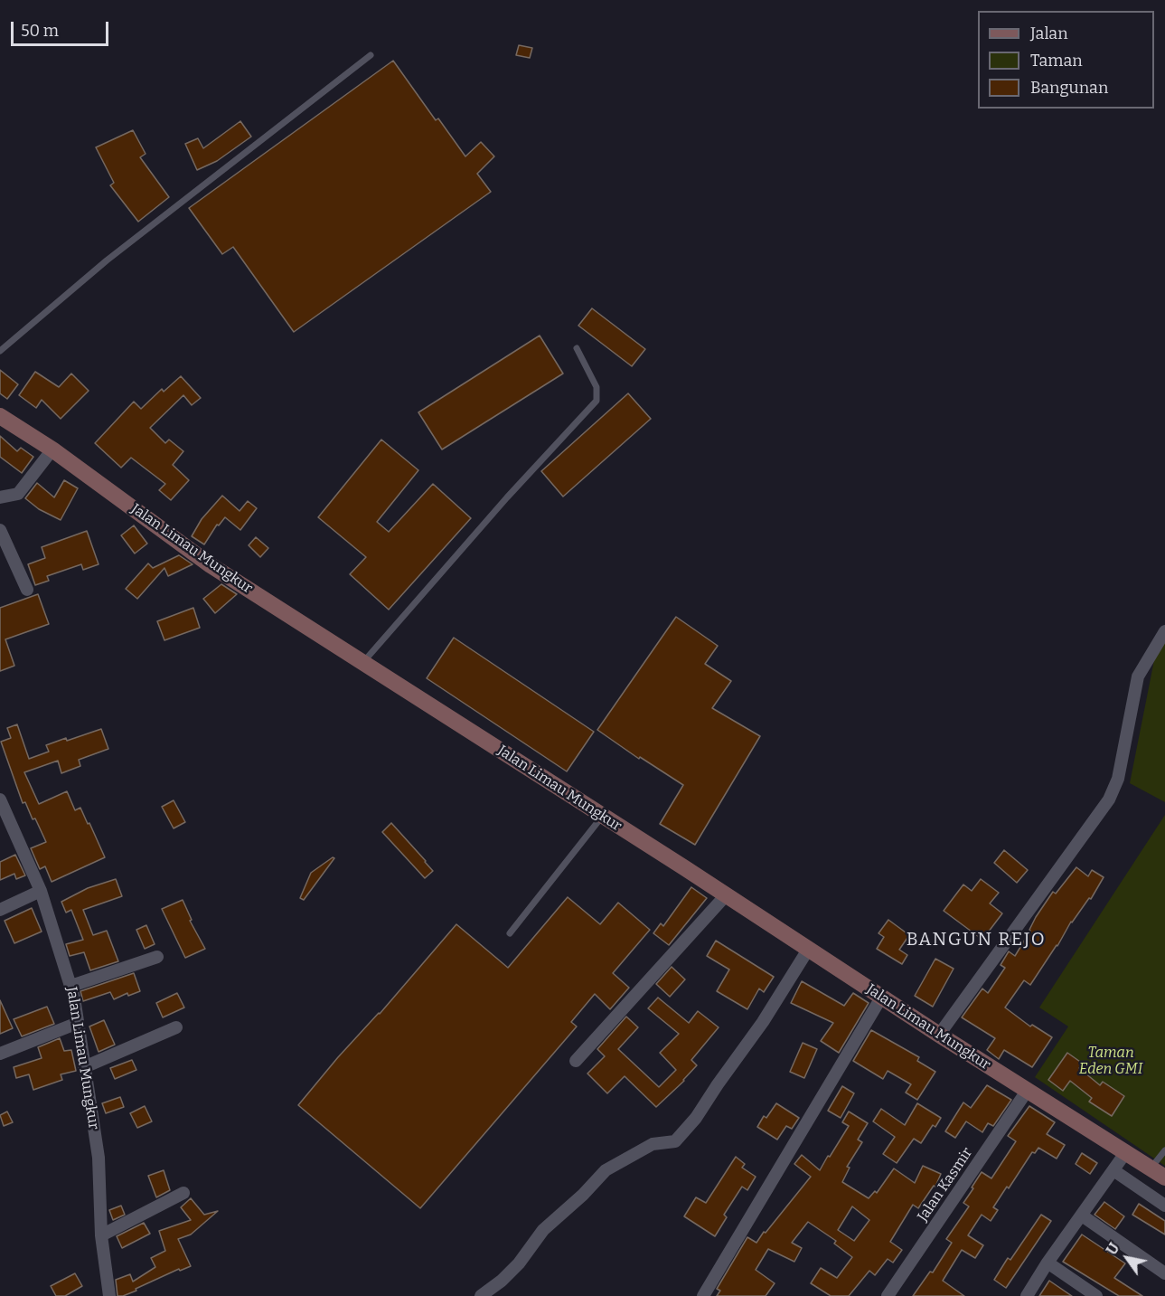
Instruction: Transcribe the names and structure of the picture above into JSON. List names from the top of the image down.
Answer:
{
  "streets": {
    "street": ["Jalan Limau Mungkur", "Jalan Kasmir"]
  },
  "crossings": [
    ["Jalan Limau Mungkur", "Jalan Kasmir"]
  ],
  "districts": ["BANGUN REJO"],
  "parks": ["Taman Eden GMI"],
  "legend": ["Jalan", "Taman", "Bangunan"],
  "scale_bar": "50 m",
  "north": "top left"
}
